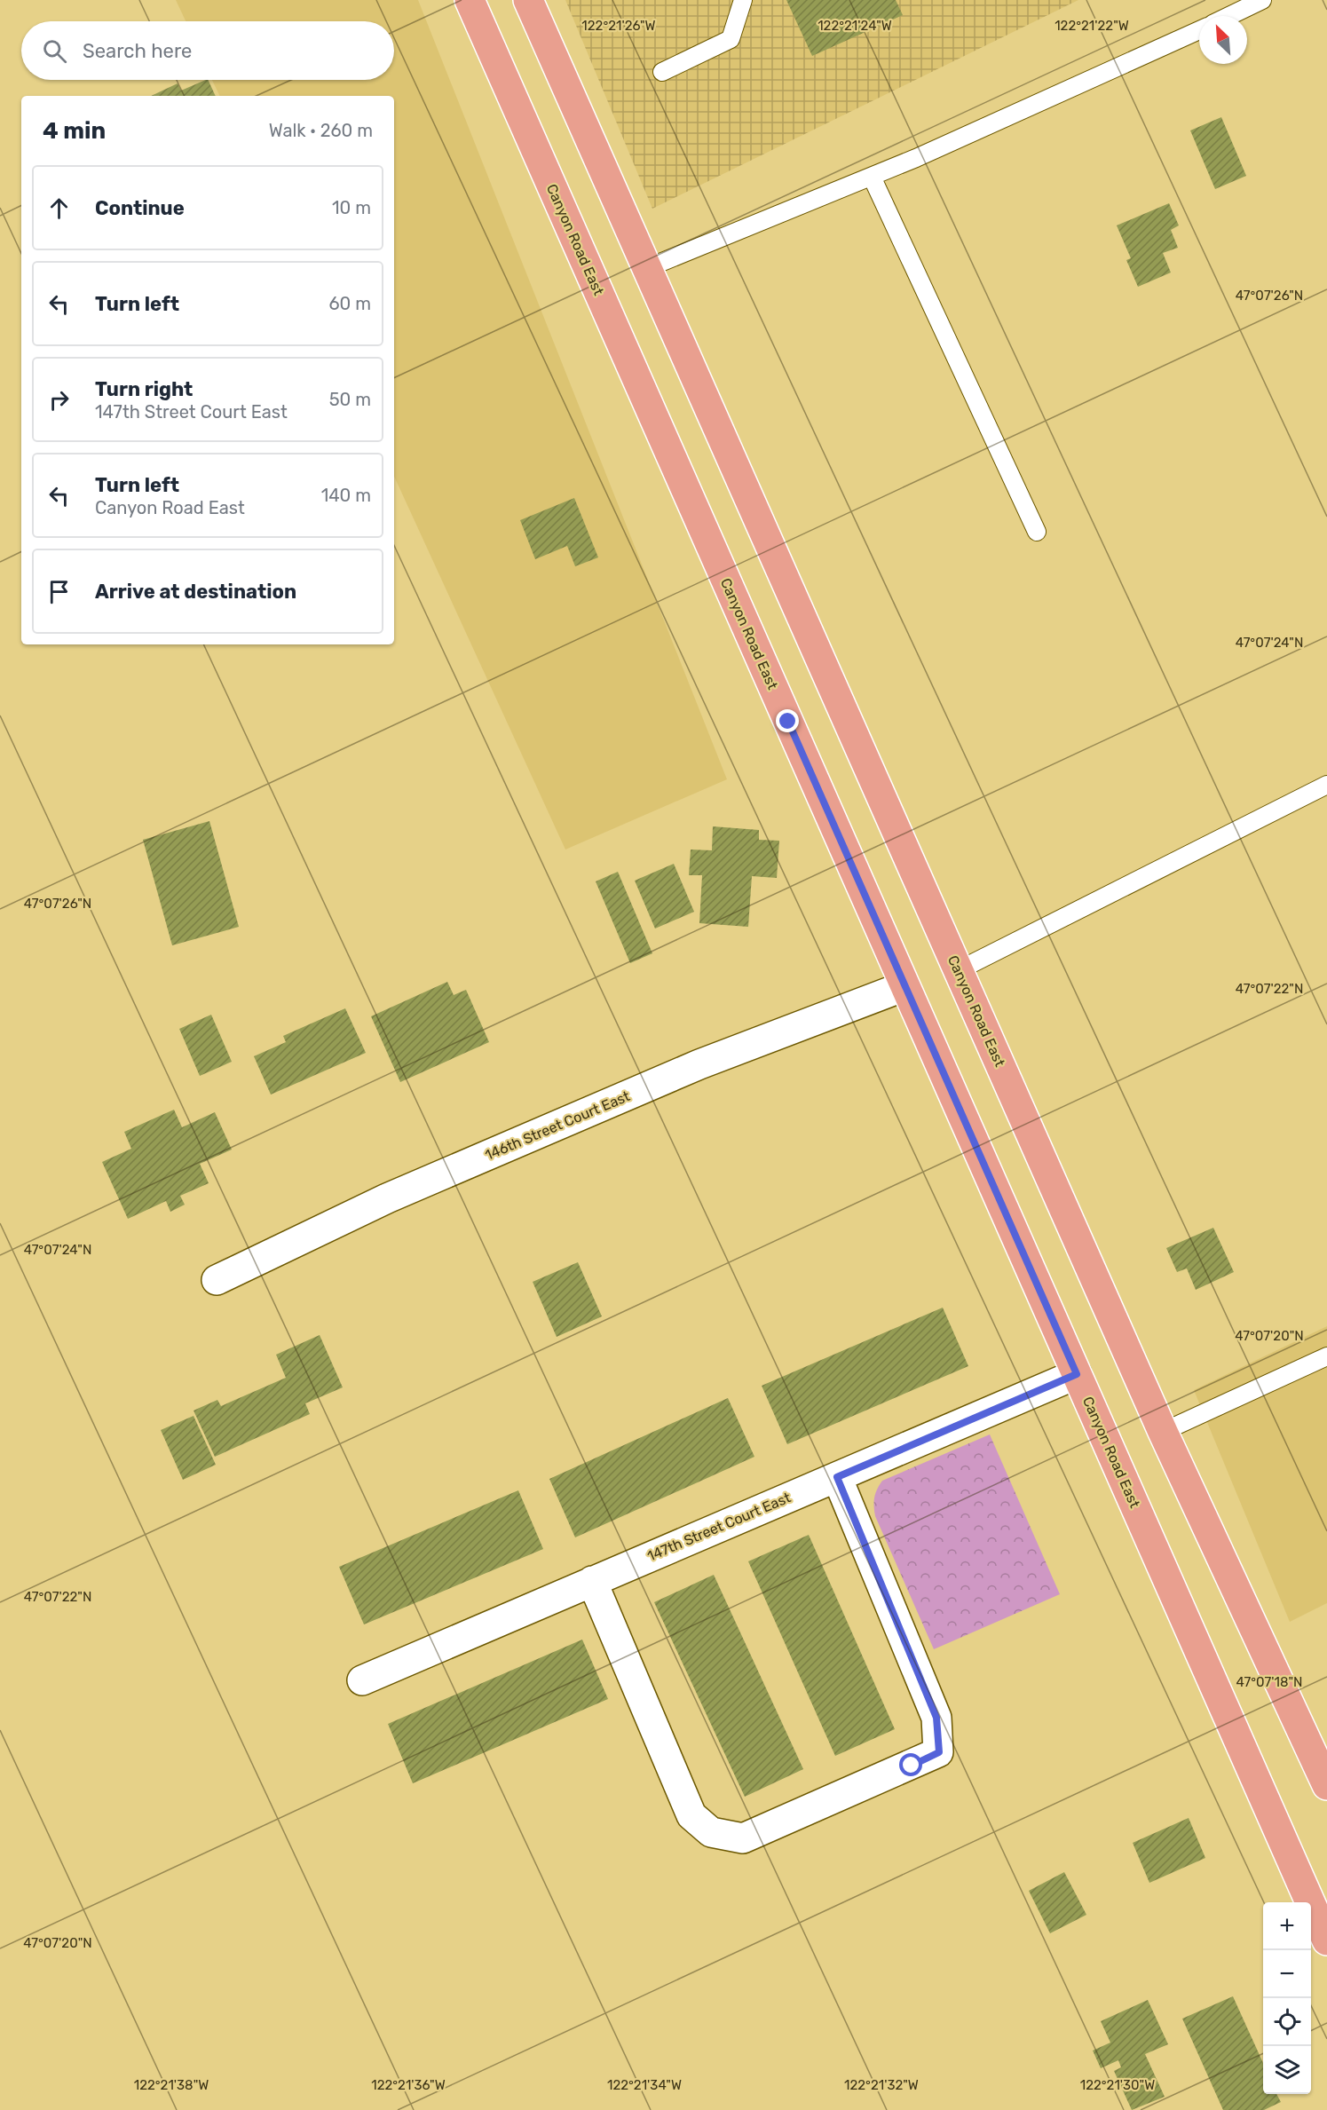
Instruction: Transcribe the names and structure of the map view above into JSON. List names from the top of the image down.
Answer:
{
  "streets": {
    "main road": ["Canyon Road East"],
    "street": ["146th Street Court East", "147th Street Court East"]
  },
  "crossings": [
    ["Canyon Road East", "146th Street Court East"],
    ["Canyon Road East", "147th Street Court East"]
  ],
  "north": "top left",
  "page": {
    "search": "Search here",
    "heading": ["4 min", "Walk · 260 m"],
    "list": [
      ["Continue", "10 m"],
      ["Turn left", "60 m"],
      ["Turn right", "147th Street Court East", "50 m"],
      ["Turn left", "Canyon Road East", "140 m"],
      "Arrive at destination"
    ],
    "map_buttons": ["+", "−"]
  },
  "coordinates": [
    "122°21'26\"W",
    "122°21'24\"W",
    "122°21'22\"W",
    "47°07'26\"N",
    "47°07'24\"N",
    "47°07'22\"N",
    "47°07'20\"N",
    "47°07'18\"N",
    "122°21'38\"W",
    "122°21'36\"W",
    "122°21'34\"W",
    "122°21'32\"W",
    "122°21'30\"W"
  ]
}
